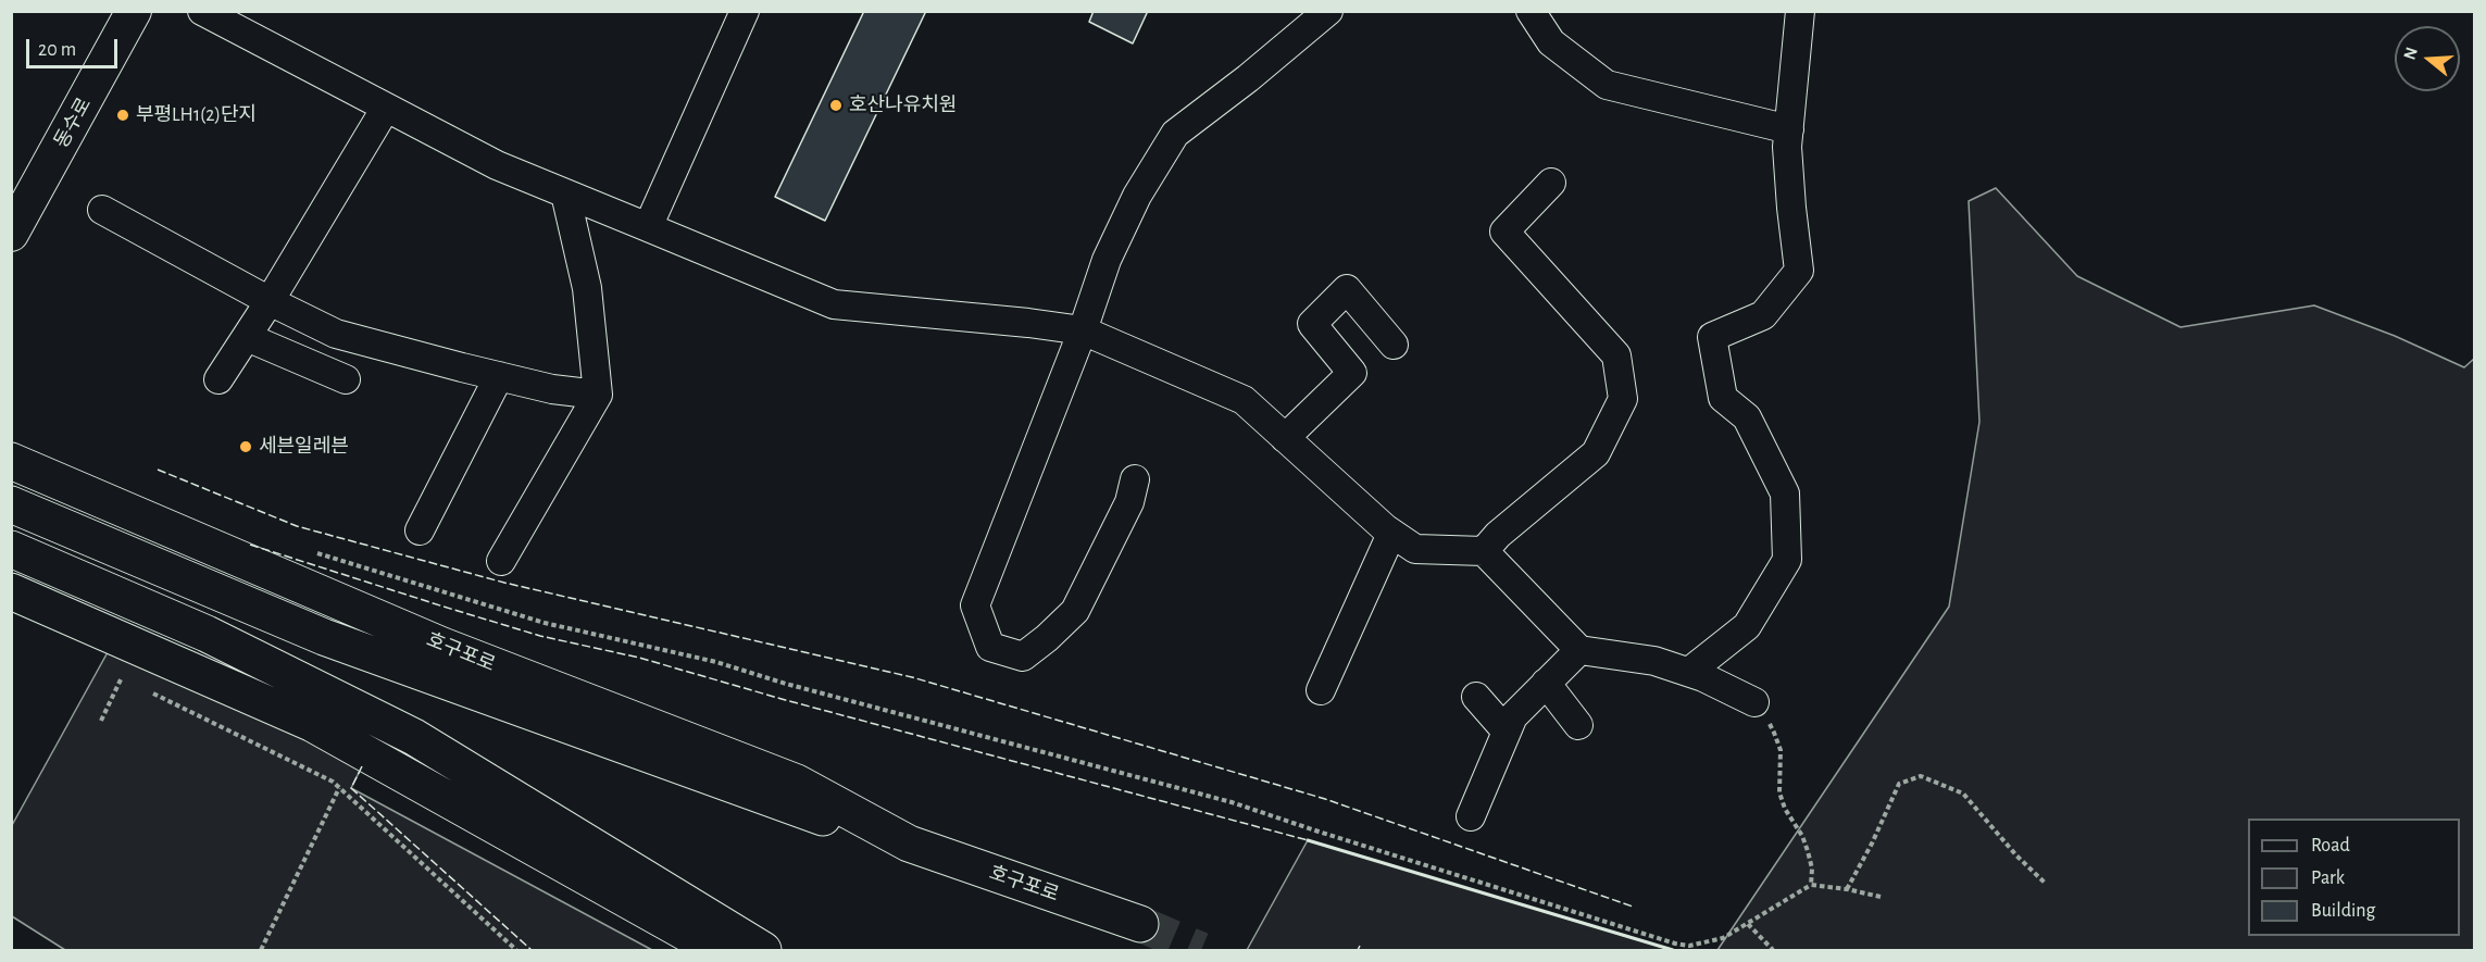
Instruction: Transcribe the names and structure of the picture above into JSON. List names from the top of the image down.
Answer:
{
  "streets": {
    "main road": ["호구포로"],
    "street": ["동수로"]
  },
  "places": ["호산나유치원", "부평LH1(2)단지", "세븐일레븐"],
  "legend": ["Road", "Park", "Building"],
  "scale_bar": "20 m",
  "north": "left"
}
